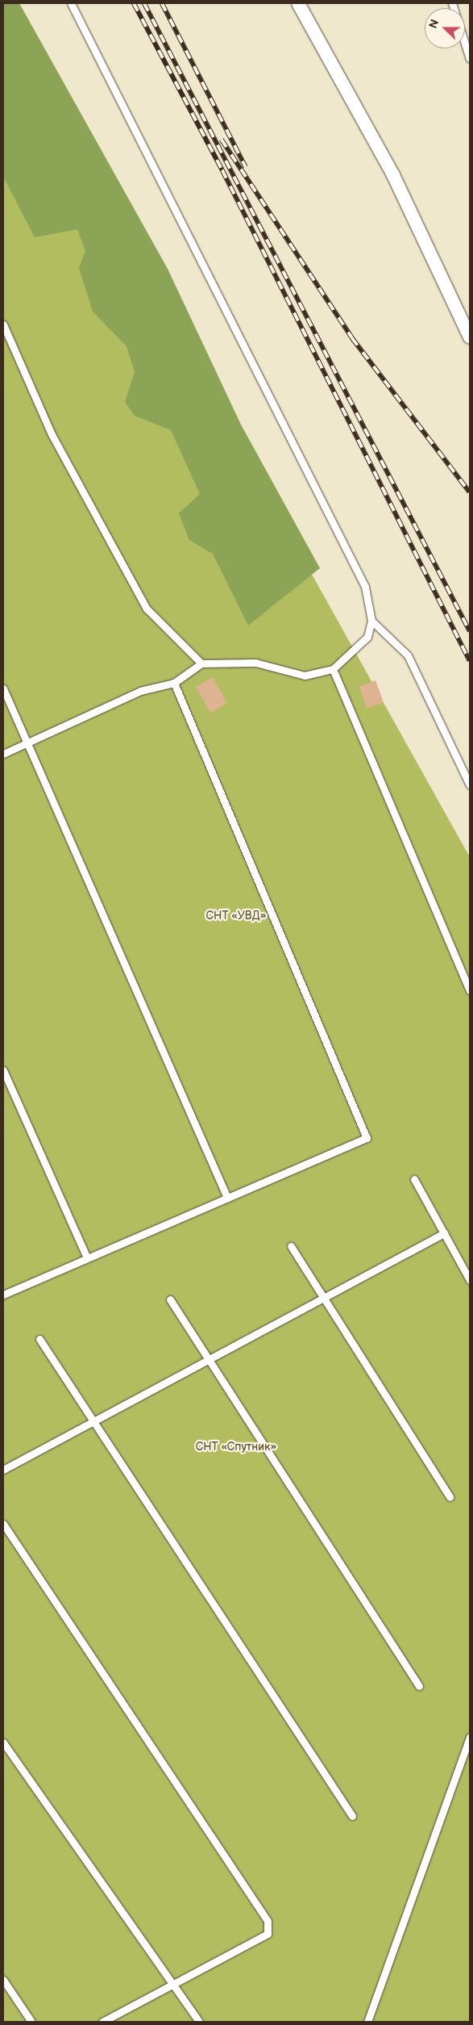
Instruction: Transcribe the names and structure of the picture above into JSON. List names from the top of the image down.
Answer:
{
  "parks": ["СНТ «УВД»", "СНТ «Спутник»"],
  "north": "left"
}
